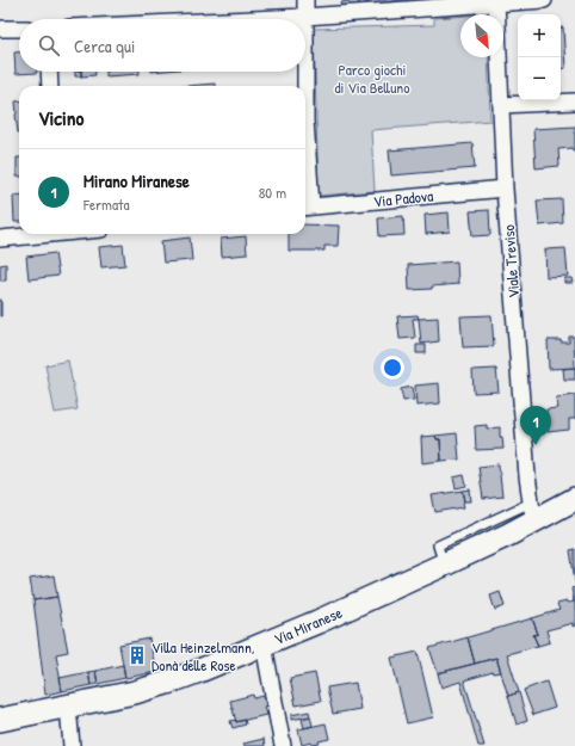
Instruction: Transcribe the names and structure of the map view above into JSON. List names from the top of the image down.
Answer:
{
  "streets": {
    "main road": ["Via Miranese"],
    "street": ["Via Padova", "Viale Treviso"]
  },
  "crossings": [
    ["Via Padova", "Viale Treviso"],
    ["Viale Treviso", "Via Miranese"]
  ],
  "parks": ["Parco giochi di Via Belluno"],
  "places": {
    "building": ["Villa Heinzelmann, Donà delle Rose"]
  },
  "north": "bottom right",
  "page": {
    "map_buttons": ["+", "−"],
    "search": "Cerca qui",
    "heading": "Vicino",
    "list": [
      {
        "mark": "1",
        "name": "Mirano Miranese",
        "note": "Fermata",
        "value": "80 m"
      }
    ],
    "pins": "1"
  }
}
